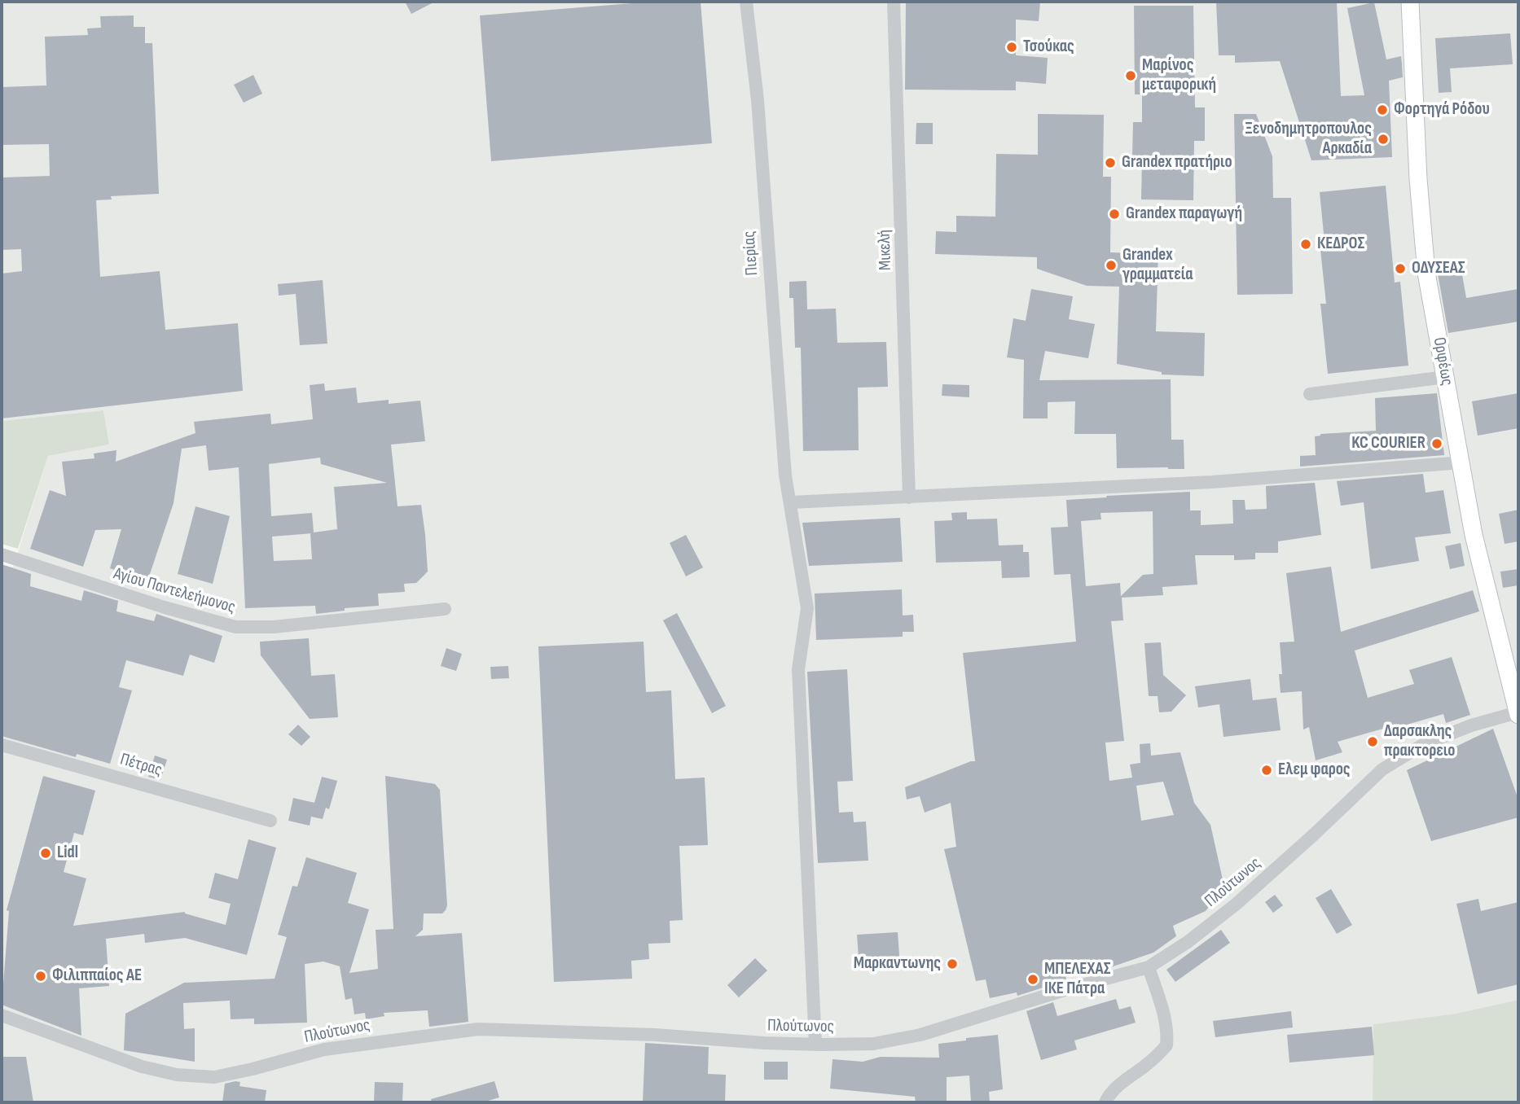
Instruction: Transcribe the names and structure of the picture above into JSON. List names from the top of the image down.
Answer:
{
  "streets": {
    "street": [
      "Μικελή",
      "Πιερίας",
      "Ορφέως",
      "Αγίου Παντελεήμονος",
      "Πέτρας",
      "Πλούτωνος"
    ]
  },
  "crossings": [
    ["Πιερίας", "Πλούτωνος"],
    ["Ορφέως", "Πλούτωνος"]
  ],
  "places": [
    "Τσούκας",
    "Μαρίνος μεταφορική",
    "Φορτηγά Ρόδου",
    "Ξενοδημητροπουλος Αρκαδία",
    "Grandex πρατήριο",
    "Grandex παραγωγή",
    "ΚΕΔΡΟΣ",
    "Grandex γραμματεία",
    "ΟΔΥΣΕΑΣ",
    "KC COURIER",
    "Δαρσακλης πρακτορειο",
    "Ελεμ φαρος",
    "Lidl",
    "Μαρκαντωνης",
    "Φιλιππαίος ΑΕ",
    "ΜΠΕΛΕΧΑΣ ΙΚΕ Πάτρα"
  ]
}
